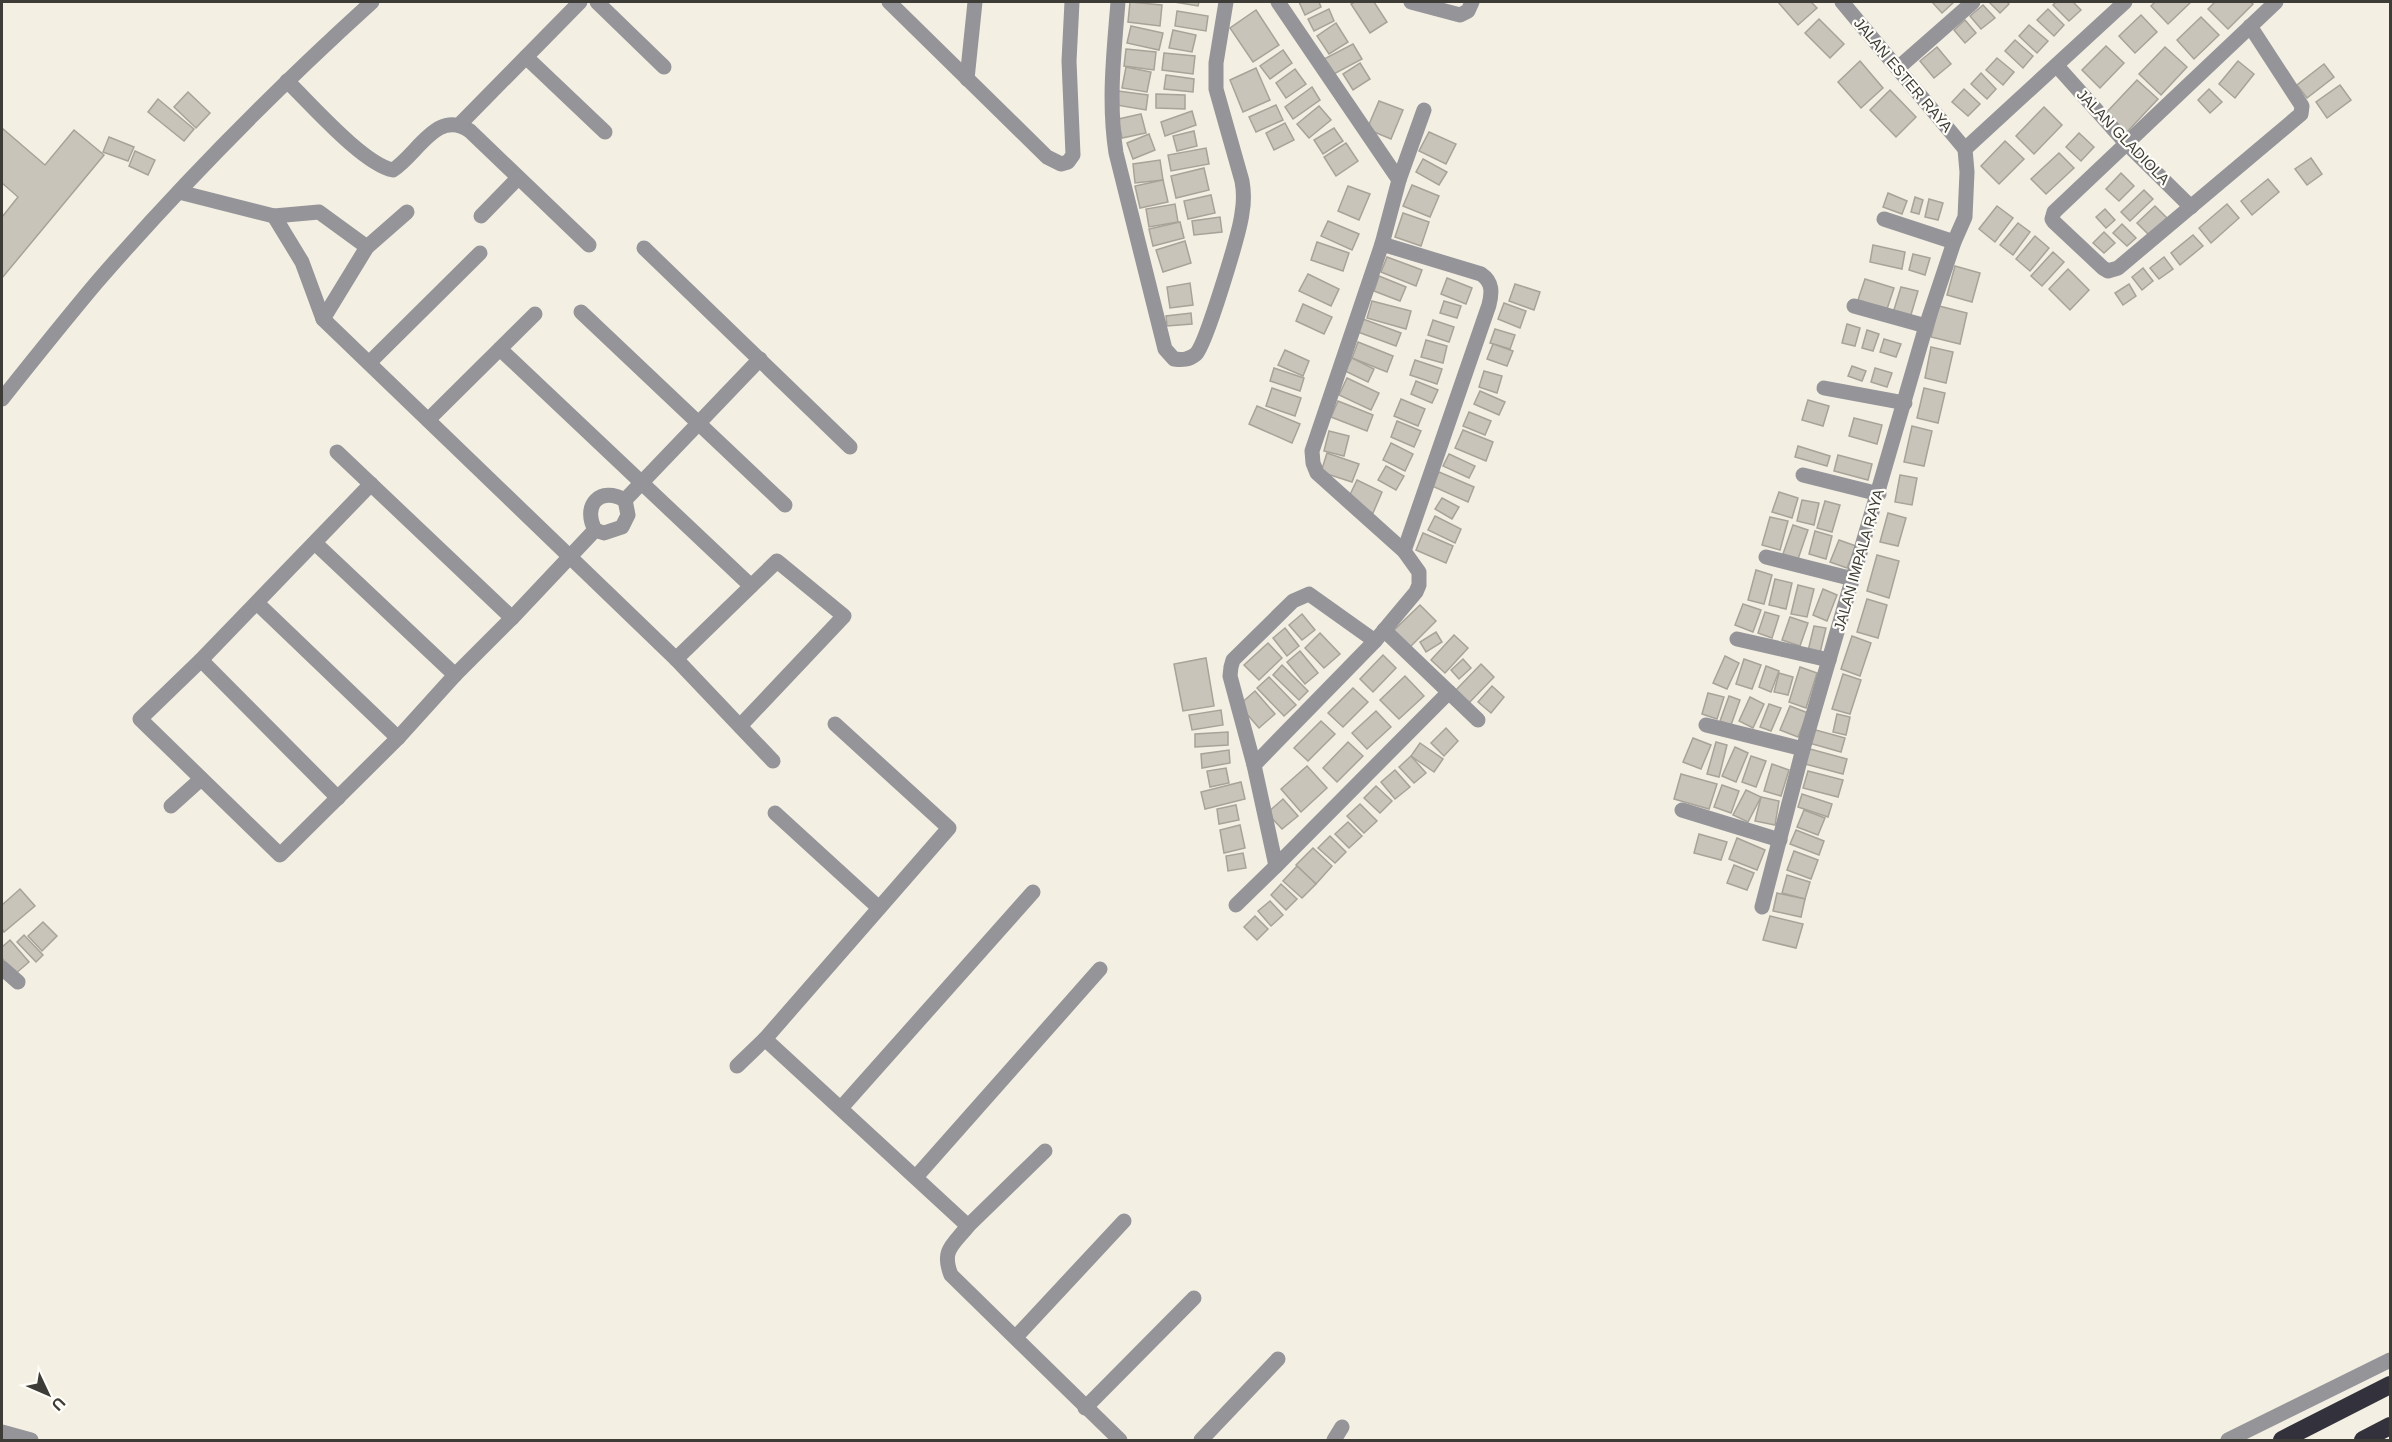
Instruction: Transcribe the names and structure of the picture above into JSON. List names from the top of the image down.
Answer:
{
  "streets": {
    "street": ["JALAN ESTER RAYA", "JALAN GLADIOLA", "JALAN IMPALA RAYA"]
  },
  "crossings": [
    ["JALAN ESTER RAYA", "JALAN IMPALA RAYA"]
  ],
  "north": "bottom right"
}
